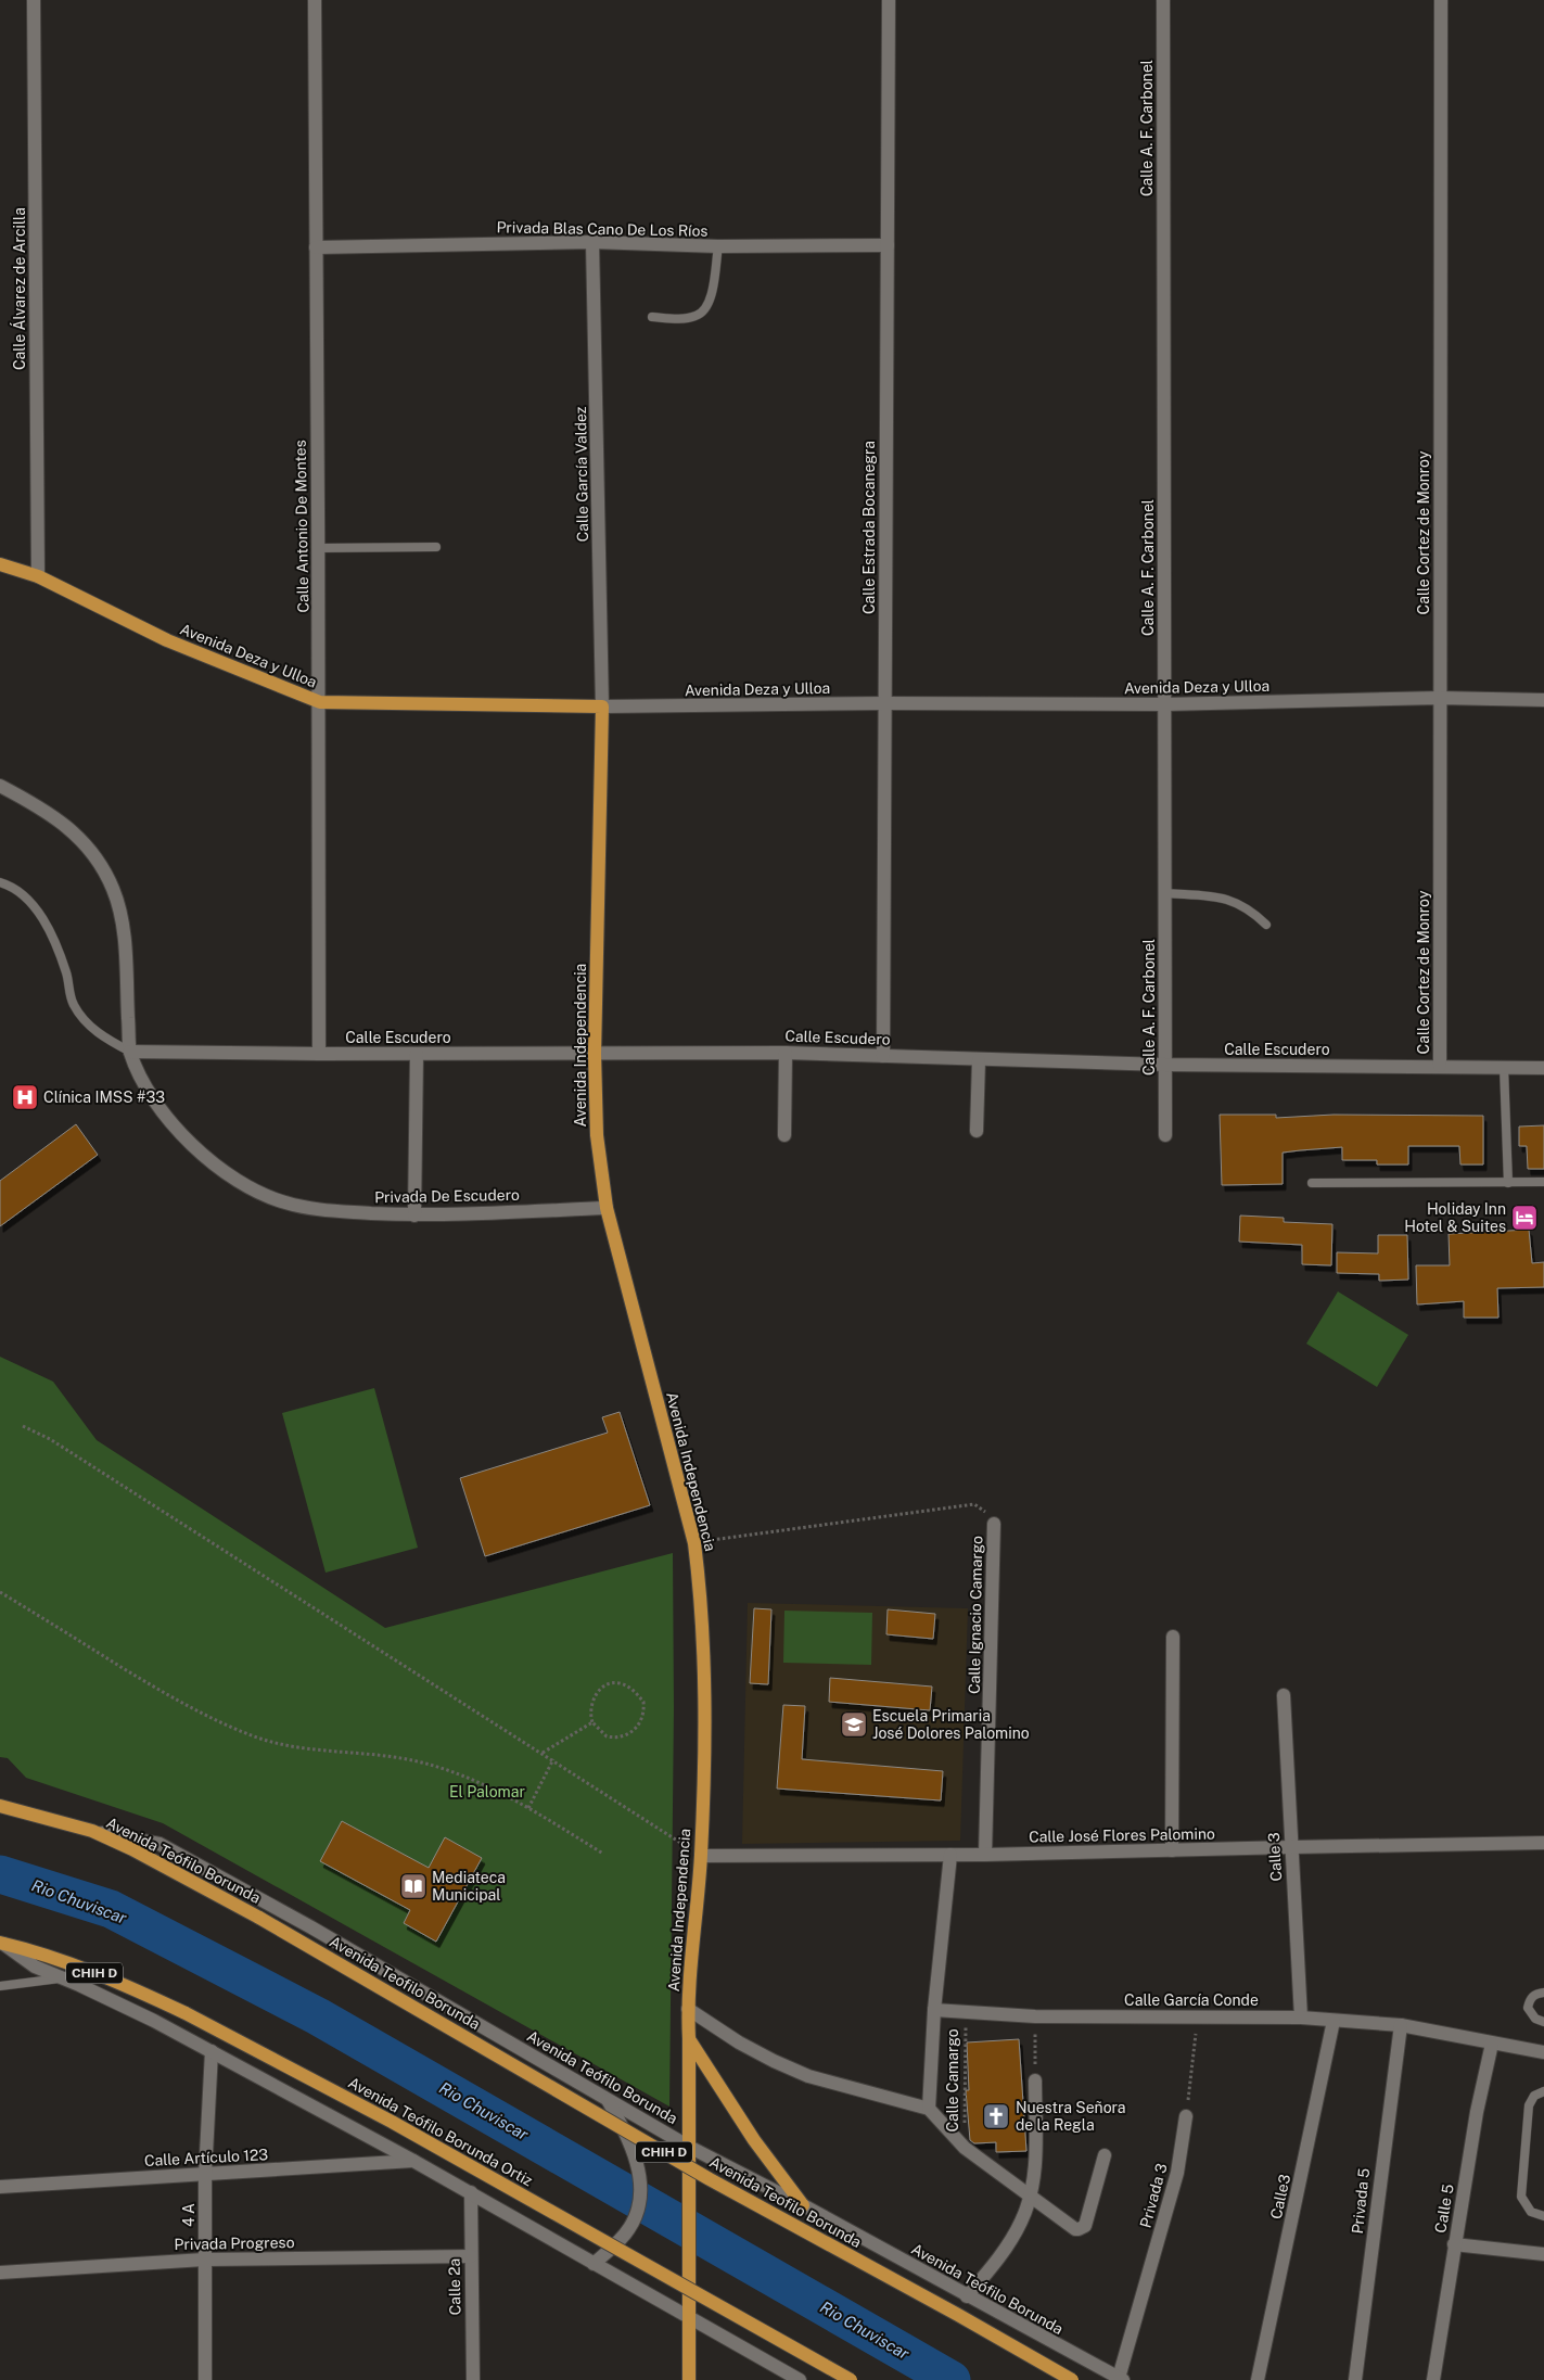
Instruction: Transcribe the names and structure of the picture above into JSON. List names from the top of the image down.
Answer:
{
  "streets": {
    "main road": [
      "Avenida Deza y Ulloa",
      "Avenida Independencia",
      "Avenida Teófilo Borunda",
      "CHIH D",
      "Avenida Teofilo Borunda",
      "Avenida Teófilo Borunda Ortiz"
    ],
    "street": [
      "Calle A. F. Carbonel",
      "Privada Blas Cano De Los Ríos",
      "Calle Álvarez de Arcilla",
      "Calle García Valdez",
      "Calle Antonio De Montes",
      "Calle Estrada Bocanegra",
      "Calle Cortez de Monroy",
      "Calle Escudero",
      "Privada De Escudero",
      "Calle Ignacio Camargo",
      "Calle José Flores Palomino",
      "Calle 3",
      "Calle García Conde",
      "Calle Artículo 123",
      "Privada 3",
      "Calle3",
      "Privada 5",
      "Calle 5",
      "4 A",
      "Privada Progreso",
      "Calle 2a"
    ],
    "path": ["Calle Camargo"]
  },
  "crossings": [
    ["Calle A. F. Carbonel", "Avenida Deza y Ulloa"],
    ["Calle A. F. Carbonel", "Calle Escudero"],
    ["Privada Blas Cano De Los Ríos", "Calle García Valdez"],
    ["Privada Blas Cano De Los Ríos", "Calle Antonio De Montes"],
    ["Privada Blas Cano De Los Ríos", "Calle Estrada Bocanegra"],
    ["Calle Álvarez de Arcilla", "Avenida Deza y Ulloa"],
    ["Calle García Valdez", "Avenida Deza y Ulloa"],
    ["Calle García Valdez", "Avenida Independencia"],
    ["Calle Antonio De Montes", "Avenida Deza y Ulloa"],
    ["Calle Antonio De Montes", "Calle Escudero"],
    ["Calle Estrada Bocanegra", "Avenida Deza y Ulloa"],
    ["Calle Estrada Bocanegra", "Calle Escudero"],
    ["Calle Cortez de Monroy", "Avenida Deza y Ulloa"],
    ["Calle Cortez de Monroy", "Calle Escudero"],
    ["Avenida Deza y Ulloa", "Avenida Independencia"],
    ["Calle Escudero", "Avenida Independencia"],
    ["Calle Escudero", "Privada De Escudero"],
    ["Avenida Independencia", "Privada De Escudero"],
    ["Avenida Independencia", "Calle Ignacio Camargo"],
    ["Avenida Independencia", "Calle José Flores Palomino"],
    ["Avenida Independencia", "Avenida Teófilo Borunda"],
    ["Calle Ignacio Camargo", "Calle José Flores Palomino"],
    ["Calle José Flores Palomino", "Calle 3"],
    ["Calle 3", "Calle García Conde"],
    ["Avenida Teófilo Borunda", "Avenida Teofilo Borunda"],
    ["Avenida Teófilo Borunda", "Privada 3"],
    ["Calle García Conde", "Calle Camargo"],
    ["Calle García Conde", "Calle3"],
    ["Calle García Conde", "Privada 5"],
    ["Calle García Conde", "Calle 5"],
    ["Calle Artículo 123", "4 A"],
    ["4 A", "Privada Progreso"],
    ["Privada Progreso", "Calle 2a"]
  ],
  "water": ["Rio Chuviscar"],
  "parks": ["El Palomar"],
  "places": {
    "hospital": ["Clínica IMSS #33"],
    "hotel": ["Holiday Inn Hotel & Suites"],
    "school or university": ["Escuela Primaria José Dolores Palomino"],
    "library": ["Mediateca Municipal"],
    "church": ["Nuestra Señora de la Regla"]
  }
}
